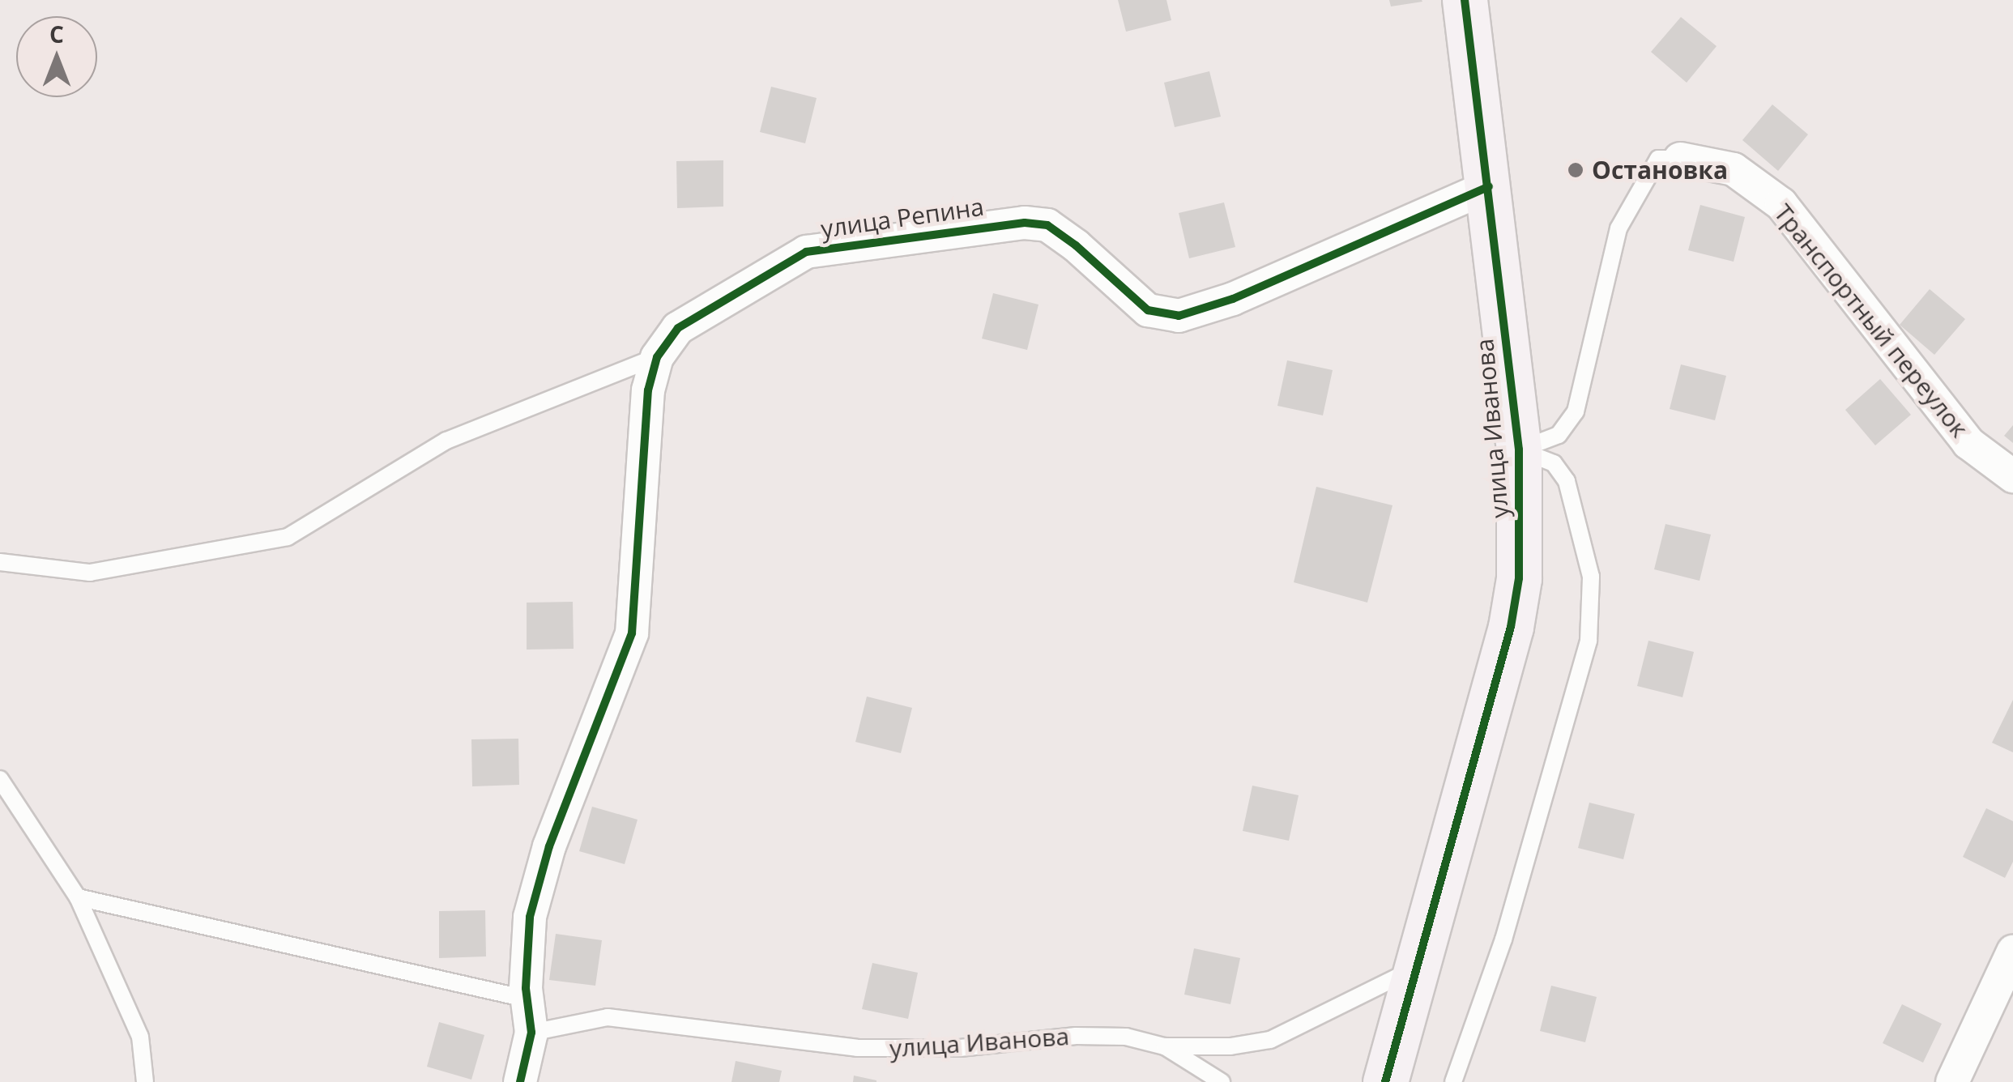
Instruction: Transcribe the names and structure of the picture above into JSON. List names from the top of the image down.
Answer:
{
  "streets": {
    "street": ["улица Репина", "Транспортный переулок", "улица Иванова"]
  },
  "crossings": [
    ["улица Репина", "улица Иванова"]
  ],
  "places": ["Остановка"],
  "north": "top"
}
